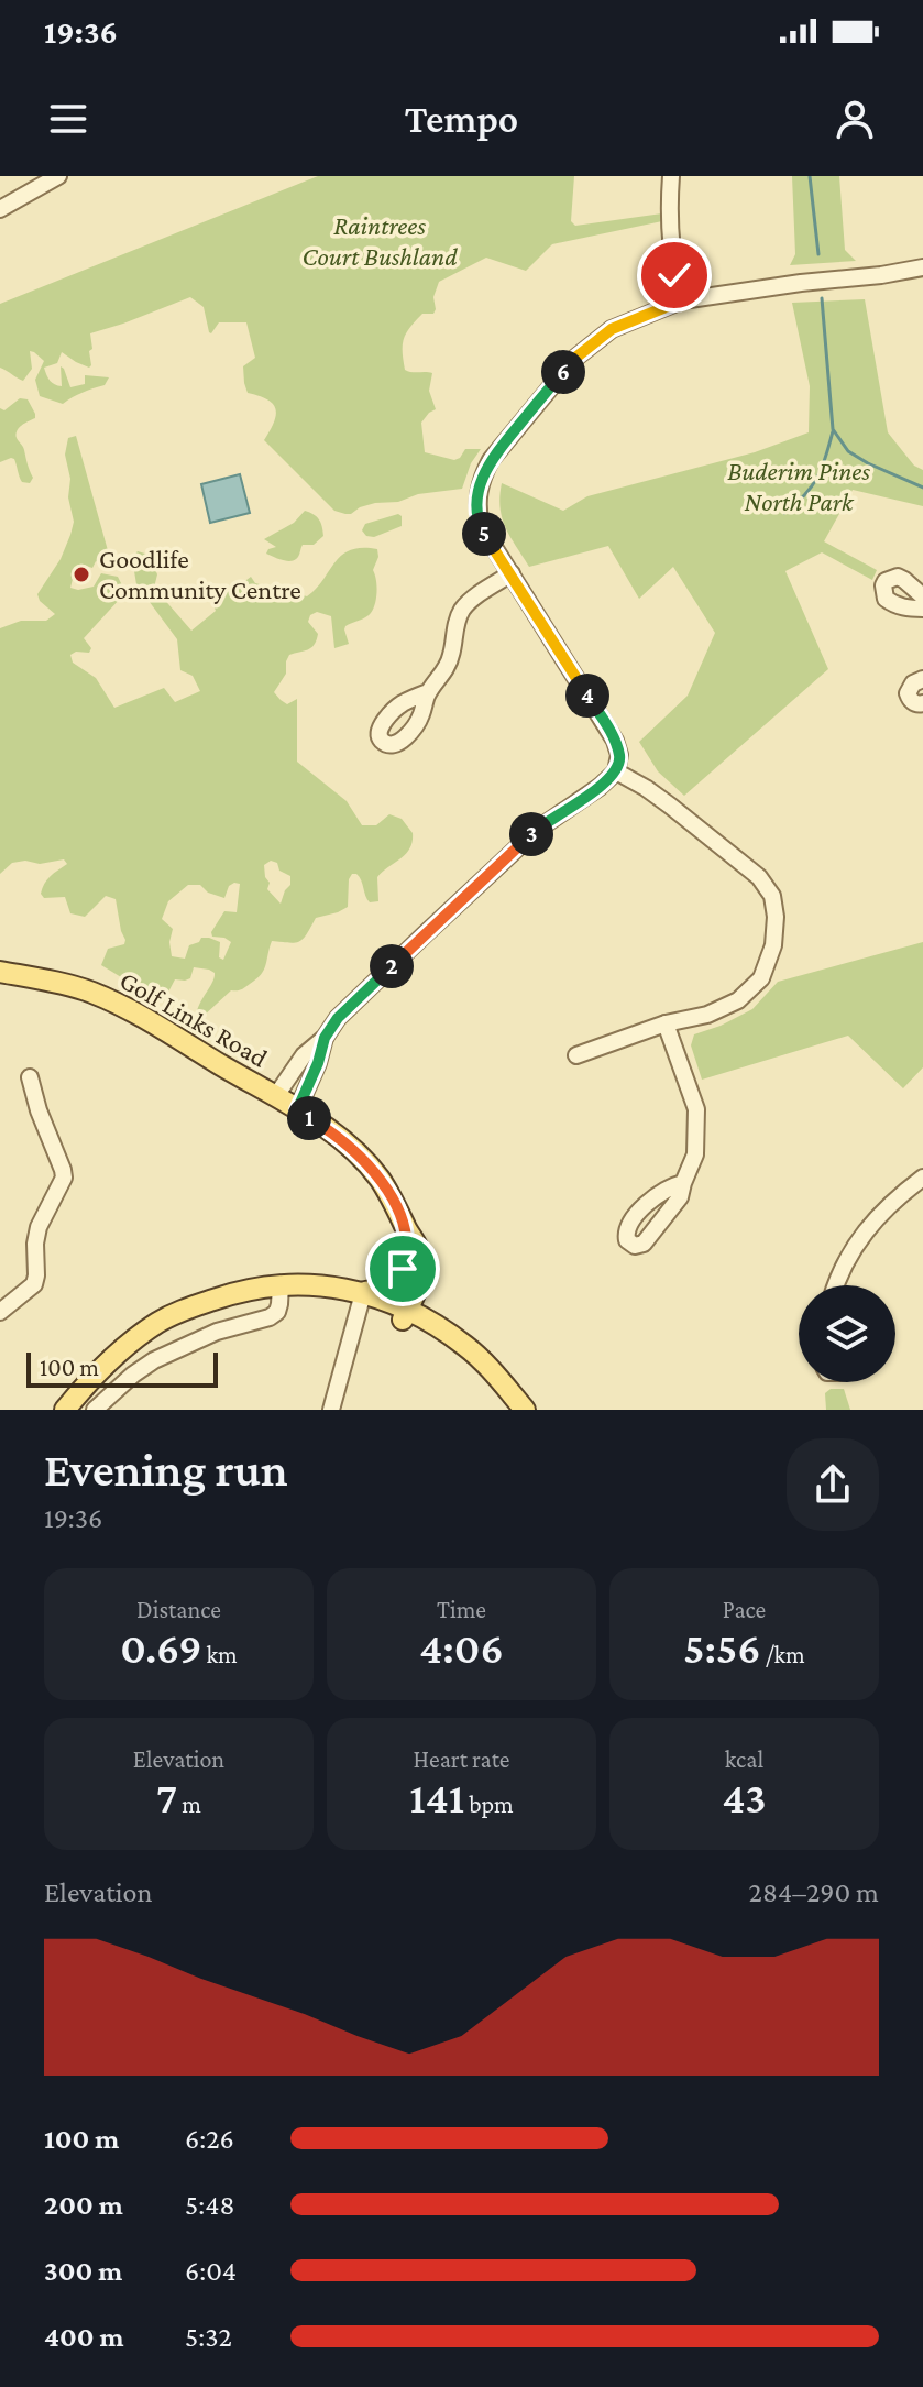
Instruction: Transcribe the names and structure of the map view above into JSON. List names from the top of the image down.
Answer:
{
  "streets": {
    "main road": ["Golf Links Road"]
  },
  "parks": ["Raintrees Court Bushland", "Buderim Pines North Park"],
  "places": ["Goodlife Community Centre"],
  "scale_bar": "100 m",
  "page": {
    "status": "19:36",
    "header": "Tempo",
    "pins": [
      "6",
      "5",
      "4",
      "3",
      "2",
      "1"
    ],
    "scale": "100 m",
    "heading": ["Evening run", "19:36"],
    "stats": [
      ["Distance", "0.69 km"],
      ["Time", "4:06"],
      ["Pace", "5:56 /km"],
      ["Elevation", "7 m"],
      ["Heart rate", "141 bpm"],
      ["kcal", "43"]
    ],
    "chart": ["Elevation", "284–290 m"],
    "list": [
      {
        "name": "100 m",
        "note": "6:26"
      },
      {
        "name": "200 m",
        "note": "5:48"
      },
      {
        "name": "300 m",
        "note": "6:04"
      },
      {
        "name": "400 m",
        "note": "5:32"
      }
    ]
  }
}
